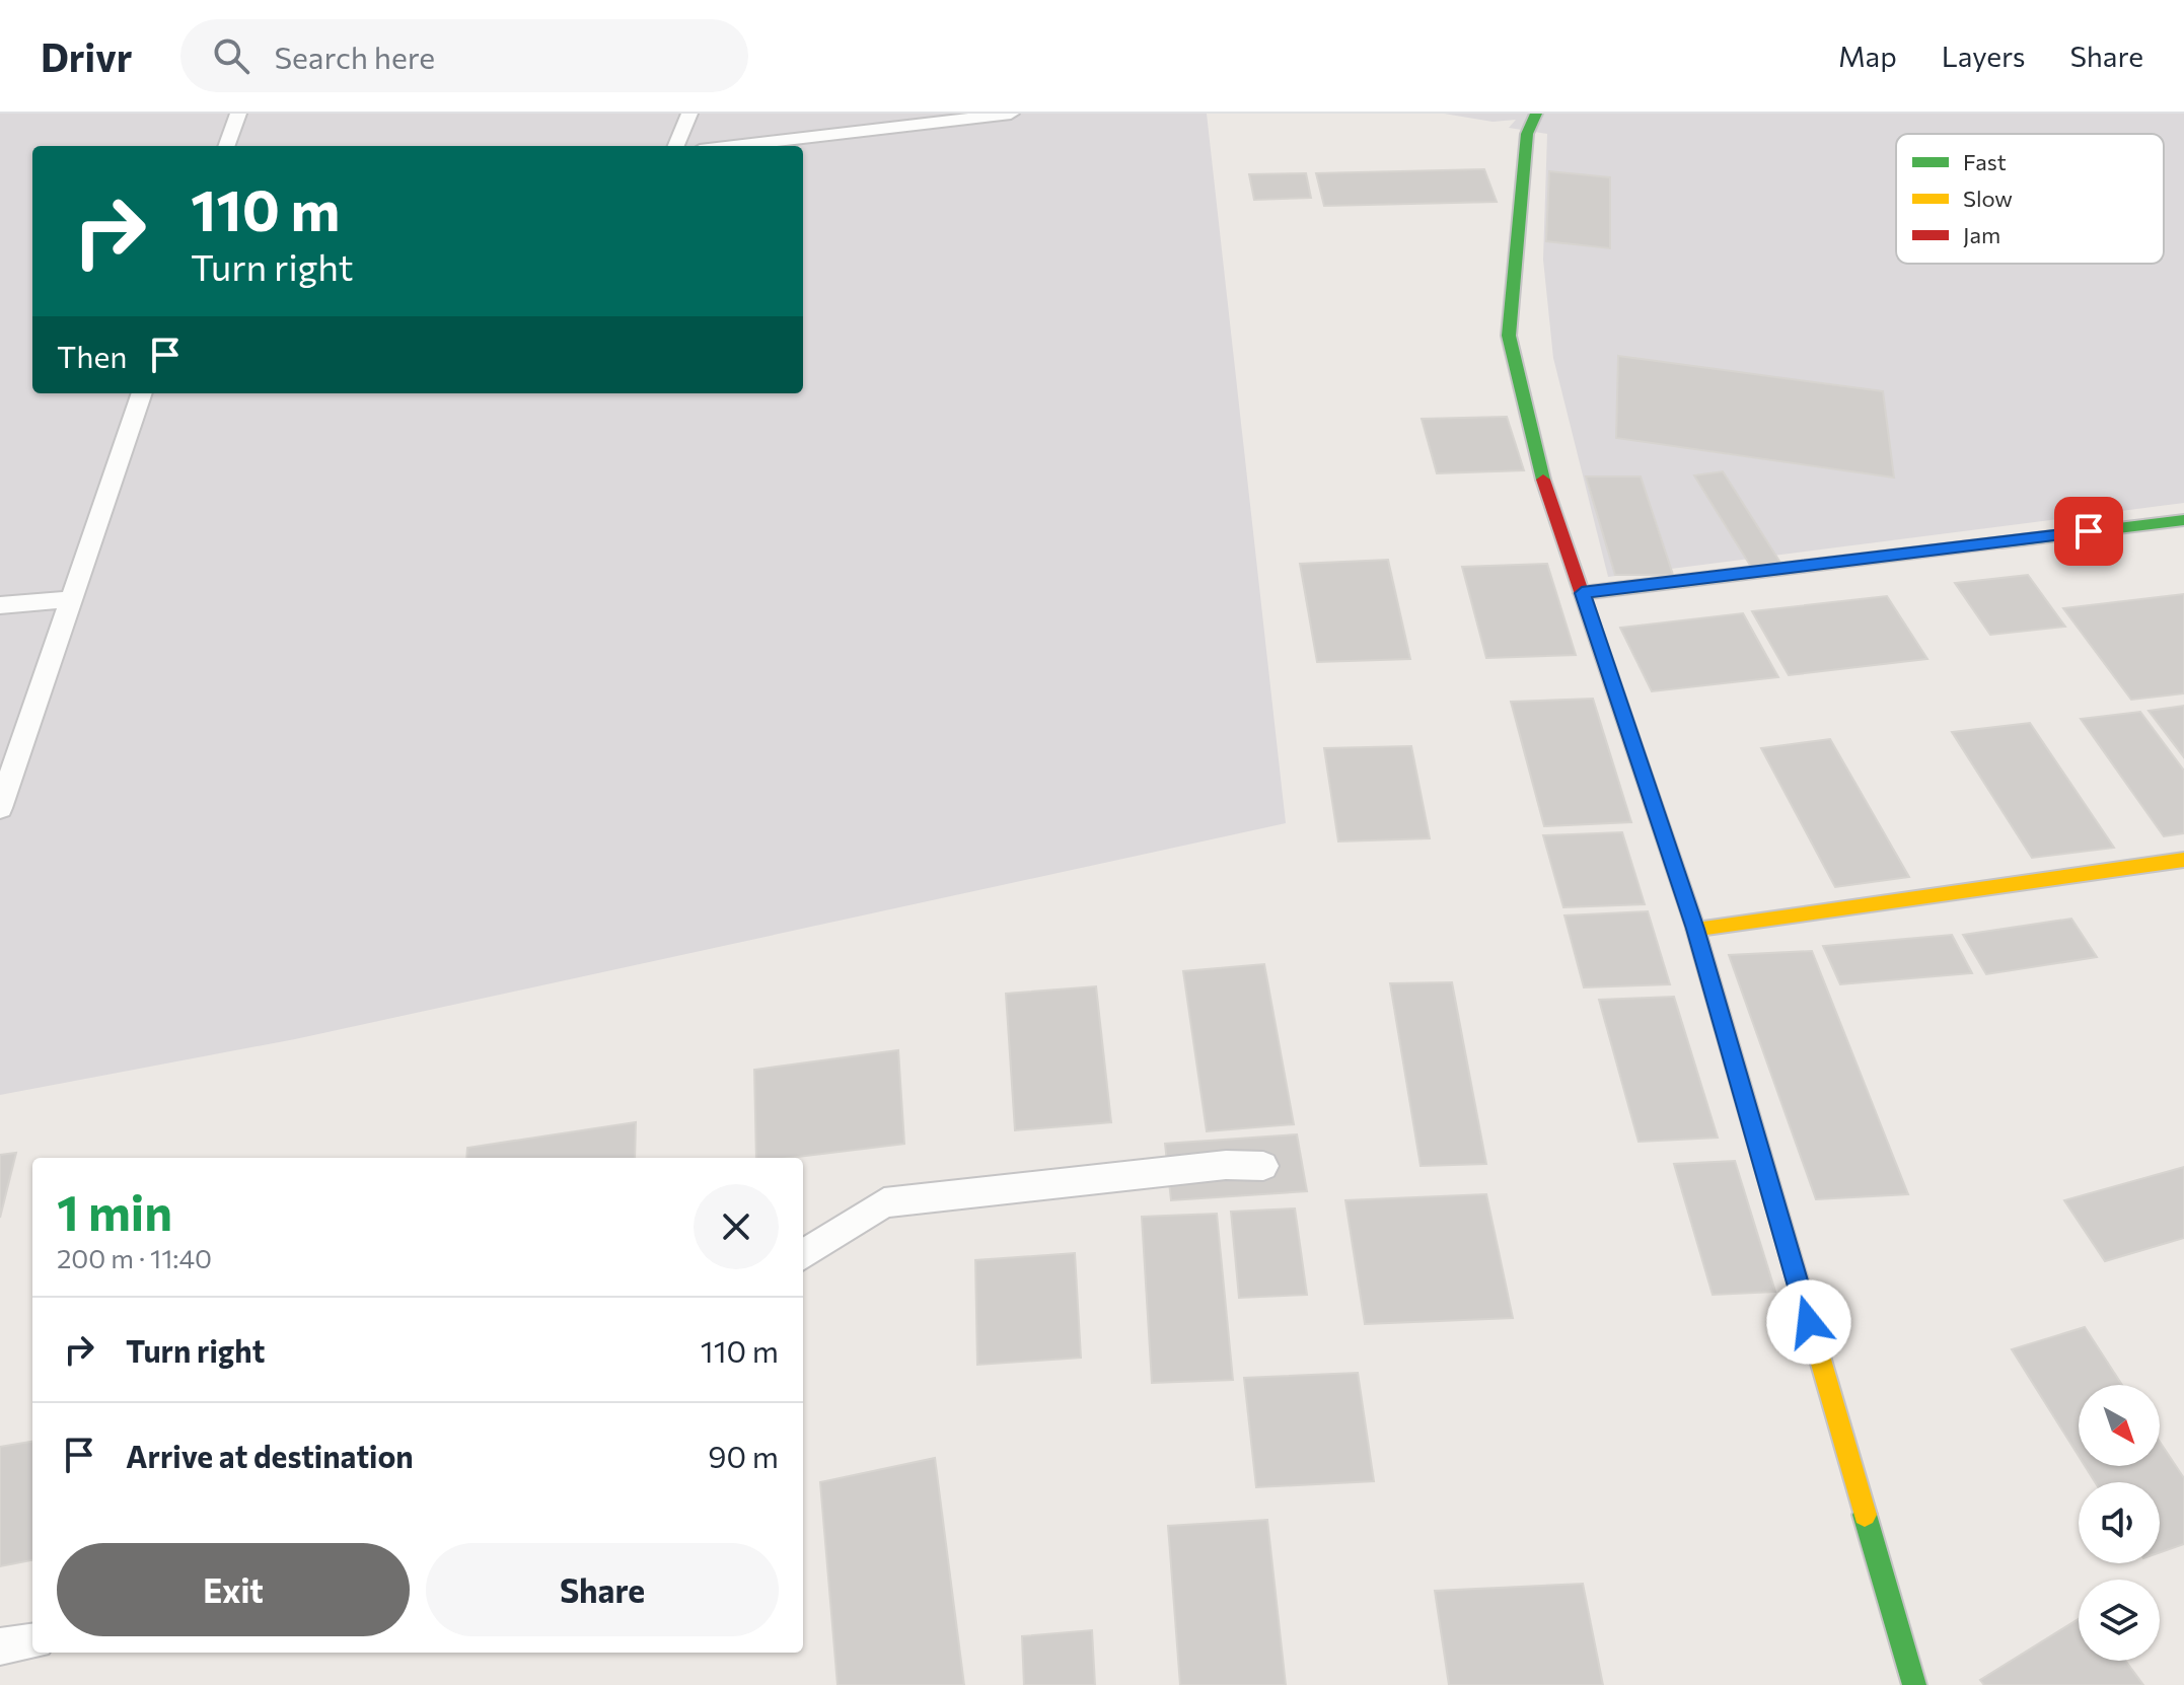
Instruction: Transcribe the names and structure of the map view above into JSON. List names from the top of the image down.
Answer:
{
  "legend": ["Fast", "Slow", "Jam"],
  "north": "bottom right",
  "page": {
    "header": "Drivr",
    "search": "Search here",
    "nav": ["Map", "Layers", "Share"],
    "turn": ["110 m", "Turn right"],
    "then": "Then",
    "heading": ["1 min", "200 m · 11:40"],
    "list": [
      {
        "name": "Turn right",
        "value": "110 m"
      },
      {
        "name": "Arrive at destination",
        "value": "90 m"
      }
    ],
    "buttons": ["Exit", "Share"]
  }
}
